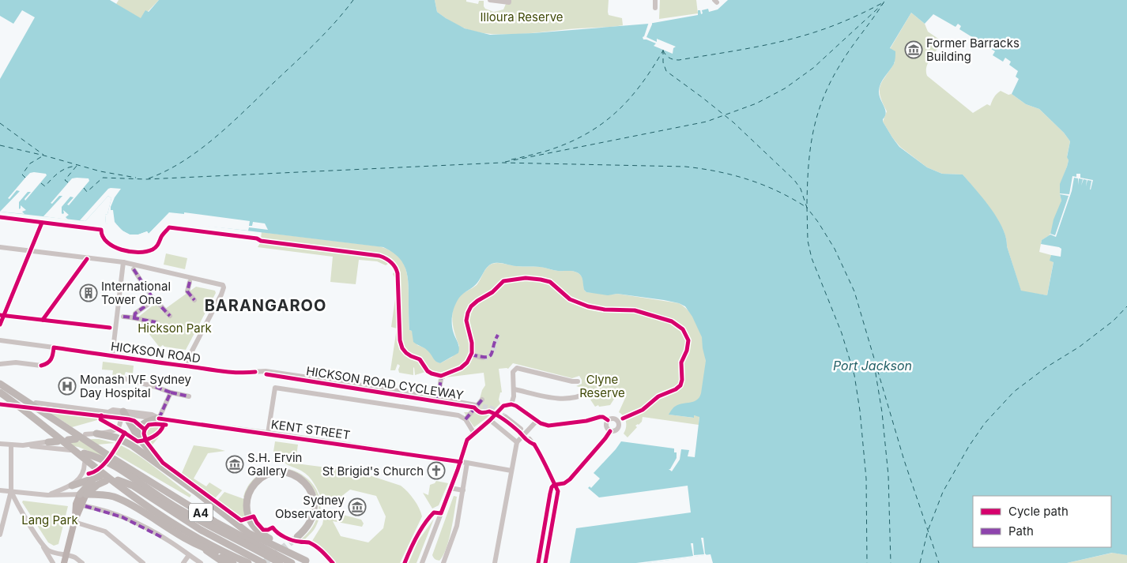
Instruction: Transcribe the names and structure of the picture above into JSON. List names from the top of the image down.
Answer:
{
  "streets": {
    "highway": ["A4"],
    "street": ["HICKSON ROAD", "KENT STREET"],
    "cycle path": ["HICKSON ROAD CYCLEWAY"]
  },
  "districts": ["BARANGAROO"],
  "water": ["Port Jackson"],
  "parks": [
    "Illoura Reserve",
    "Hickson Park",
    "Clyne Reserve",
    "Lang Park"
  ],
  "places": {
    "museum": ["Former Barracks Building", "S.H. Ervin Gallery", "Sydney Observatory"],
    "building": ["International Tower One"],
    "hospital": ["Monash IVF Sydney Day Hospital"],
    "church": ["St Brigid's Church"]
  },
  "legend": ["Cycle path", "Path"]
}
